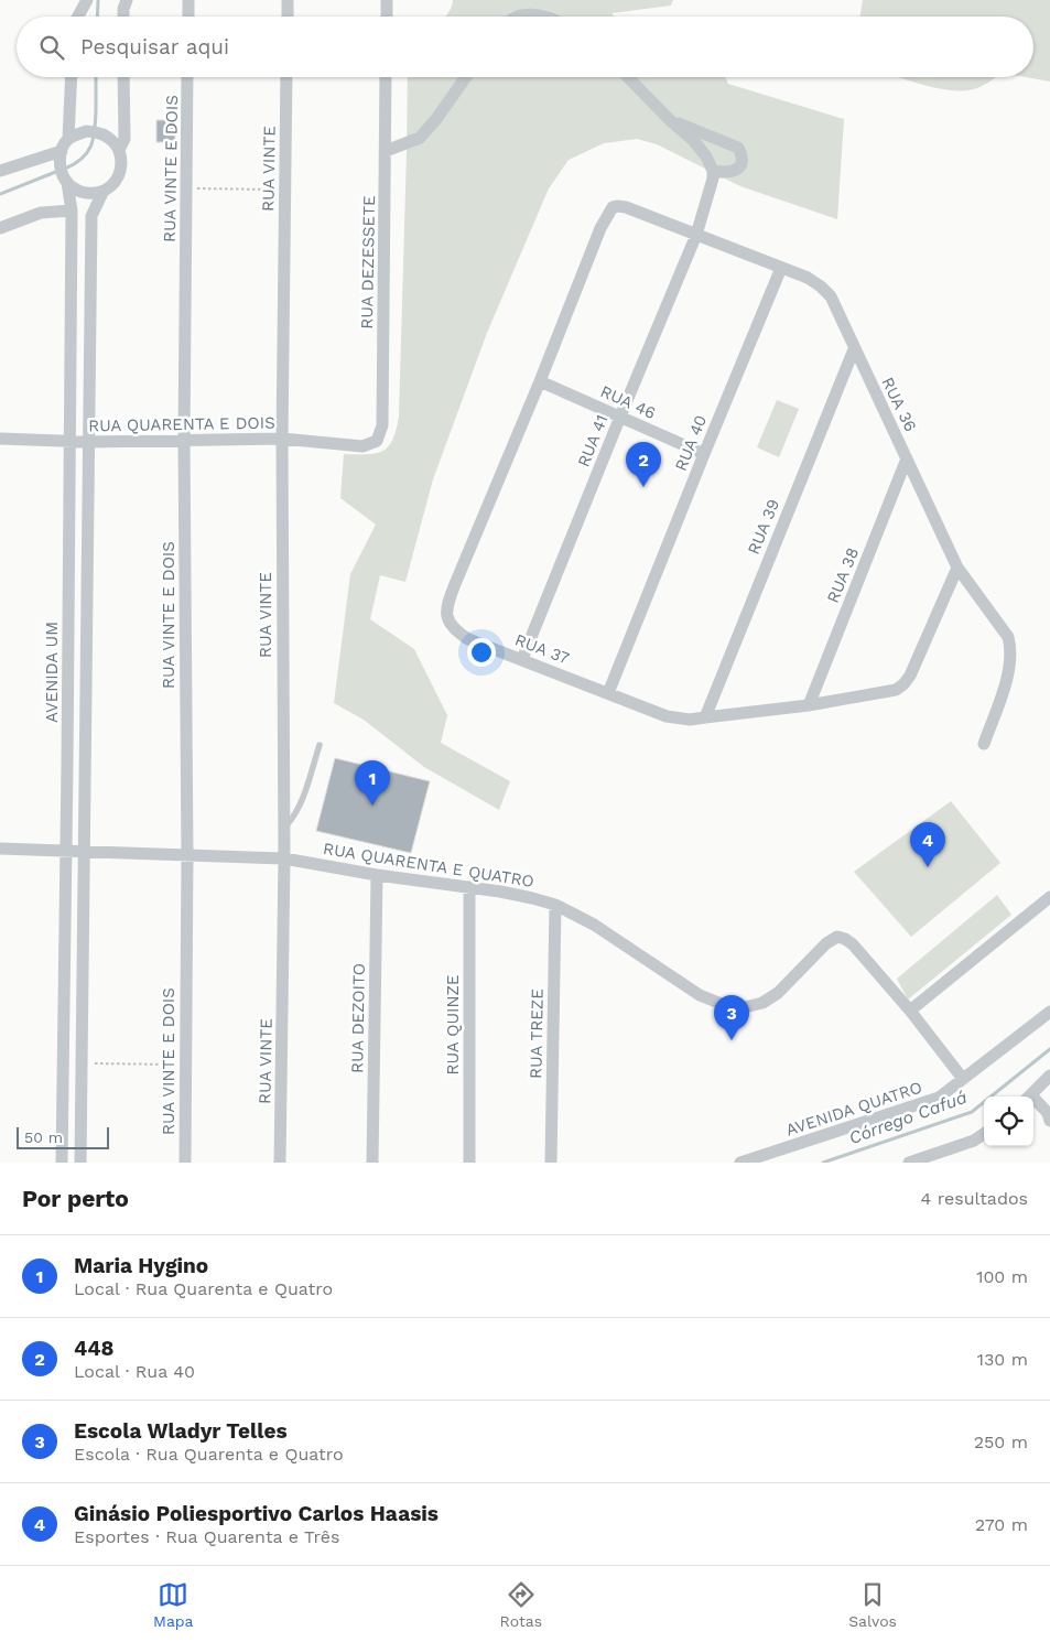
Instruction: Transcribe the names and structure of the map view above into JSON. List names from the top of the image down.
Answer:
{
  "streets": {
    "street": [
      "RUA VINTE E DOIS",
      "RUA VINTE",
      "RUA DEZESSETE",
      "RUA 46",
      "RUA 36",
      "RUA QUARENTA E DOIS",
      "RUA 41",
      "RUA 40",
      "RUA 39",
      "RUA 38",
      "RUA 37",
      "AVENIDA UM",
      "RUA QUARENTA E QUATRO",
      "RUA DEZOITO",
      "RUA QUINZE",
      "RUA TREZE",
      "AVENIDA QUATRO"
    ]
  },
  "crossings": [
    ["RUA VINTE E DOIS", "RUA QUARENTA E DOIS"],
    ["RUA VINTE E DOIS", "RUA QUARENTA E QUATRO"],
    ["RUA VINTE", "RUA QUARENTA E DOIS"],
    ["RUA VINTE", "RUA QUARENTA E QUATRO"],
    ["RUA DEZESSETE", "RUA QUARENTA E DOIS"],
    ["RUA 46", "RUA 41"],
    ["RUA 46", "RUA 40"],
    ["RUA 46", "RUA 37"],
    ["RUA 36", "RUA 41"],
    ["RUA 36", "RUA 40"],
    ["RUA 36", "RUA 39"],
    ["RUA 36", "RUA 38"],
    ["RUA 36", "RUA 37"],
    ["RUA QUARENTA E DOIS", "AVENIDA UM"],
    ["RUA 41", "RUA 37"],
    ["RUA 40", "RUA 37"],
    ["RUA 39", "RUA 37"],
    ["RUA 38", "RUA 37"],
    ["AVENIDA UM", "RUA QUARENTA E QUATRO"],
    ["RUA QUARENTA E QUATRO", "RUA DEZOITO"],
    ["RUA QUARENTA E QUATRO", "RUA QUINZE"],
    ["RUA QUARENTA E QUATRO", "RUA TREZE"],
    ["RUA QUARENTA E QUATRO", "AVENIDA QUATRO"]
  ],
  "water": ["Córrego Cafuá"],
  "scale_bar": "50 m",
  "page": {
    "search": "Pesquisar aqui",
    "pins": [
      "2",
      "1",
      "4",
      "3"
    ],
    "scale": "50 m",
    "heading": ["Por perto", "4 resultados"],
    "list": [
      {
        "mark": "1",
        "name": "Maria Hygino",
        "note": "Local · Rua Quarenta e Quatro",
        "value": "100 m"
      },
      {
        "mark": "2",
        "name": "448",
        "note": "Local · Rua 40",
        "value": "130 m"
      },
      {
        "mark": "3",
        "name": "Escola Wladyr Telles",
        "note": "Escola · Rua Quarenta e Quatro",
        "value": "250 m"
      },
      {
        "mark": "4",
        "name": "Ginásio Poliesportivo Carlos Haasis",
        "note": "Esportes · Rua Quarenta e Três",
        "value": "270 m"
      }
    ],
    "nav": ["Mapa", "Rotas", "Salvos"]
  }
}
